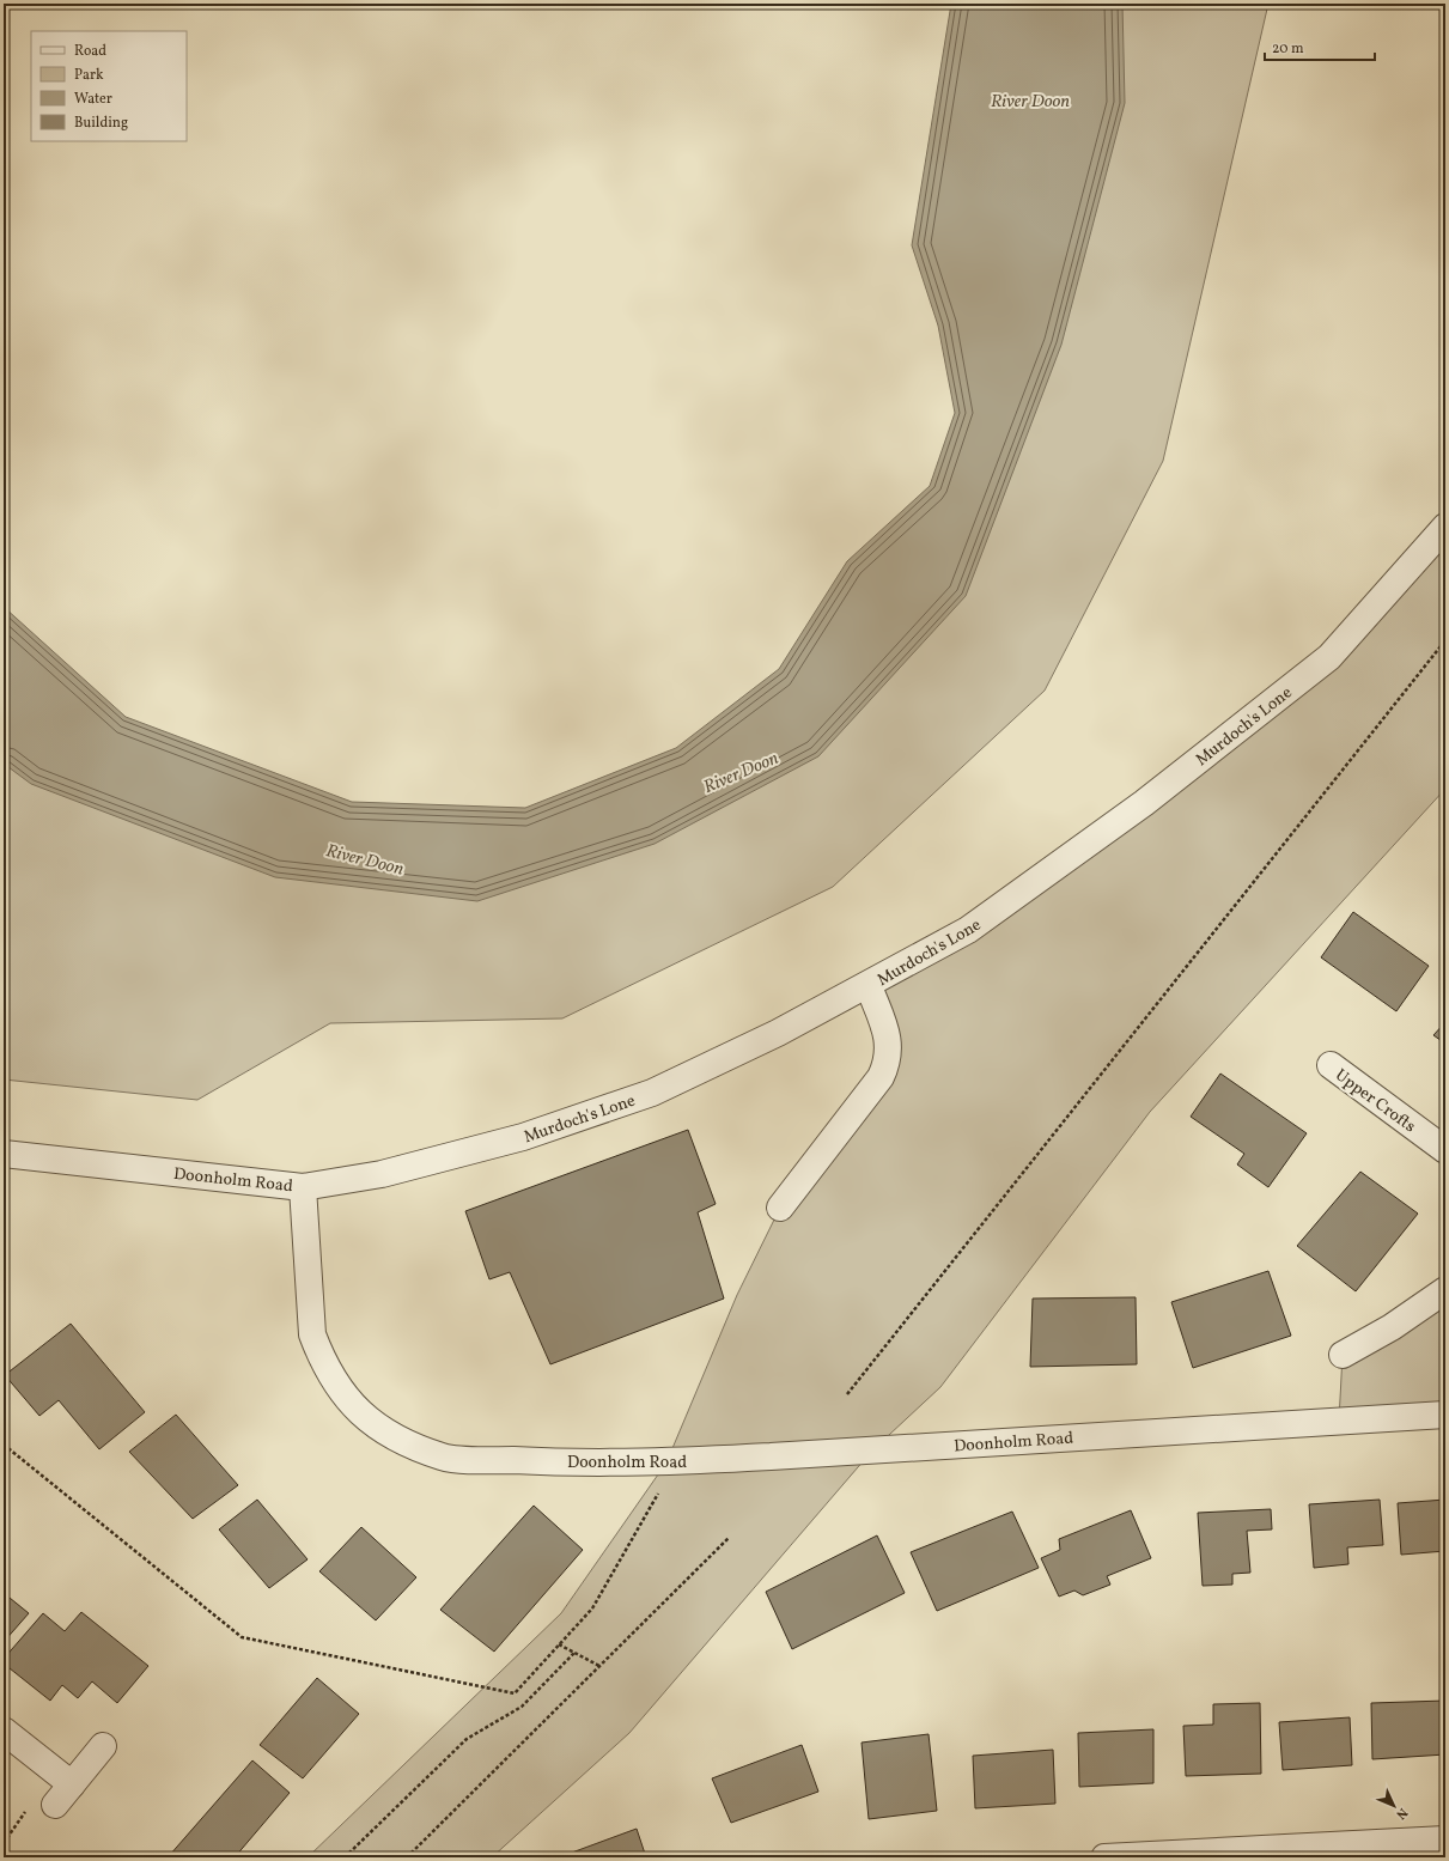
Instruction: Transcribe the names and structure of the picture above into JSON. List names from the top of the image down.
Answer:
{
  "streets": {
    "street": ["Murdoch's Lone", "Upper Crofts", "Doonholm Road"]
  },
  "crossings": [
    ["Murdoch's Lone", "Doonholm Road"]
  ],
  "water": ["River Doon"],
  "legend": [
    "Road",
    "Park",
    "Water",
    "Building"
  ],
  "scale_bar": "20 m",
  "north": "bottom right"
}
